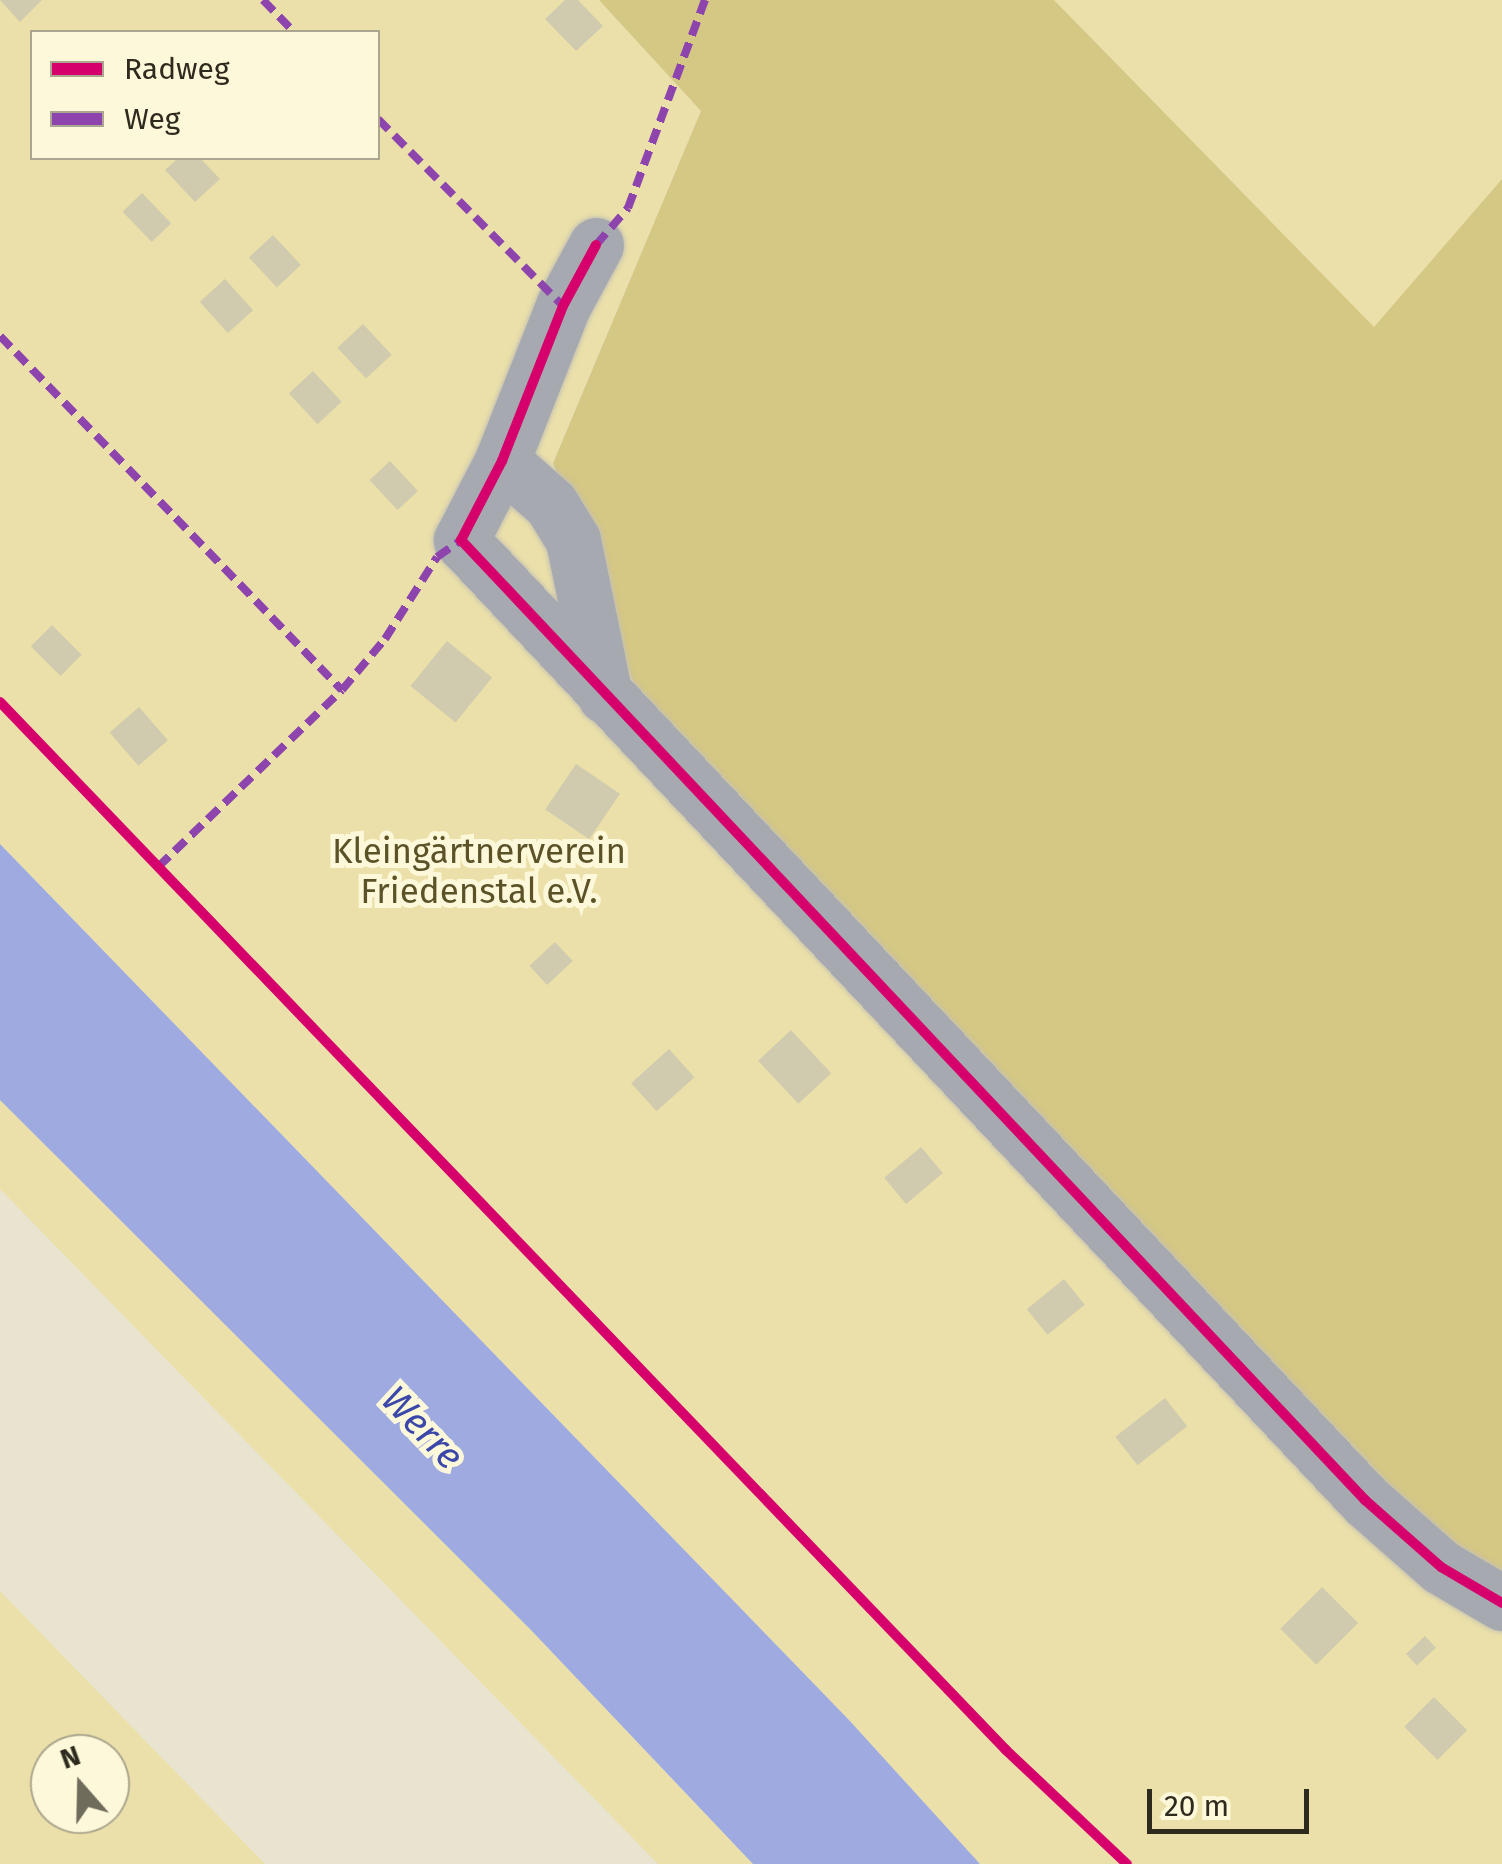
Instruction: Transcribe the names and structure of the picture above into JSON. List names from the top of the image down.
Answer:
{
  "water": ["Werre"],
  "parks": ["Kleingärtnerverein Friedenstal e.V."],
  "legend": ["Radweg", "Weg"],
  "scale_bar": "20 m",
  "north": "top"
}
